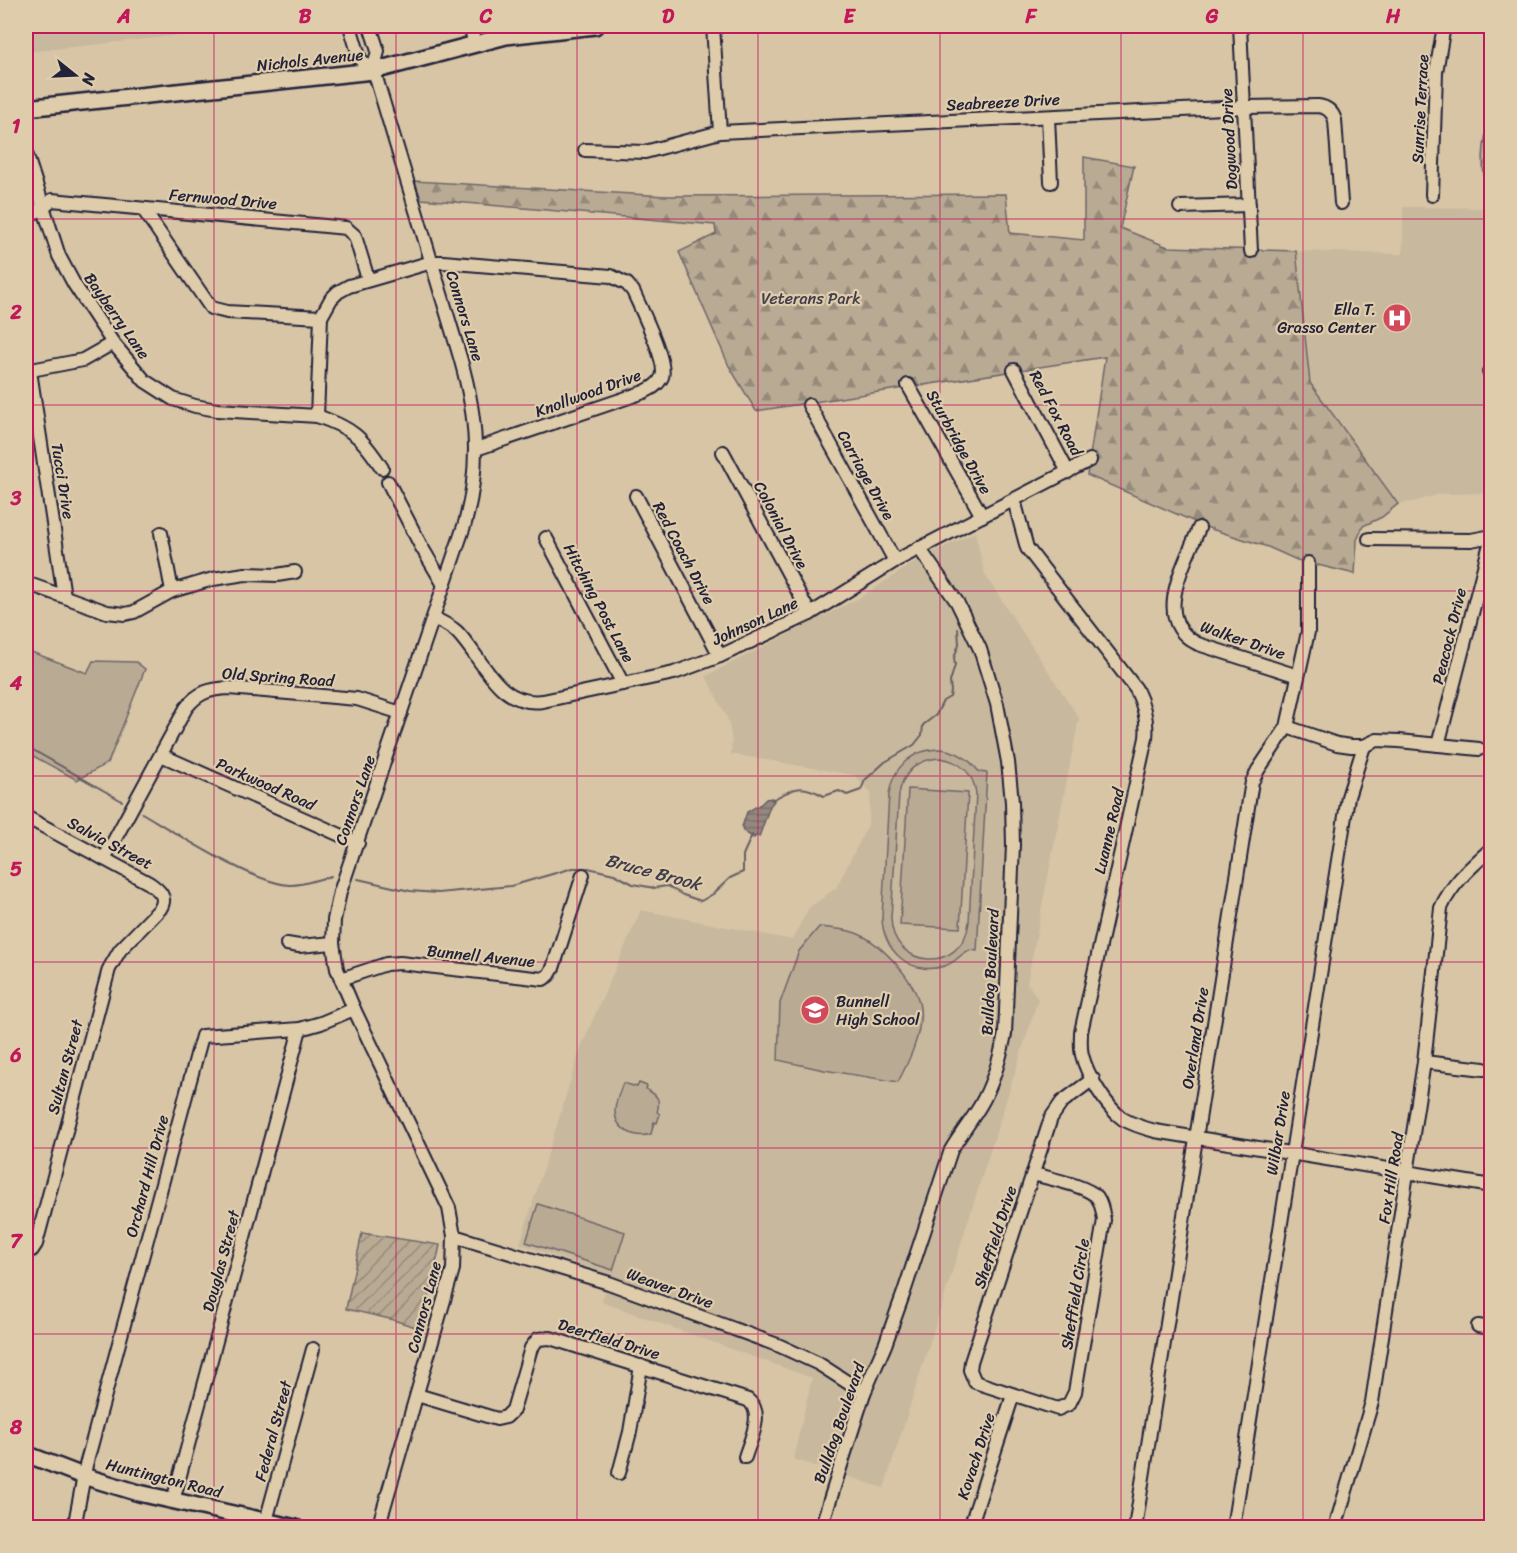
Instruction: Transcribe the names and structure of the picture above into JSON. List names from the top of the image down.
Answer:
{
  "streets": {
    "main road": ["Nichols Avenue", "Huntington Road"],
    "street": [
      "Seabreeze Drive",
      "Sunrise Terrace",
      "Dogwood Drive",
      "Fernwood Drive",
      "Bayberry Lane",
      "Connors Lane",
      "Knollwood Drive",
      "Red Fox Road",
      "Sturbridge Drive",
      "Carriage Drive",
      "Tucci Drive",
      "Colonial Drive",
      "Red Coach Drive",
      "Hitching Post Lane",
      "Johnson Lane",
      "Peacock Drive",
      "Walker Drive",
      "Old Spring Road",
      "Parkwood Road",
      "Luanne Road",
      "Salvia Street",
      "Bunnell Avenue",
      "Bulldog Boulevard",
      "Overland Drive",
      "Sultan Street",
      "Wilbar Drive",
      "Orchard Hill Drive",
      "Fox Hill Road",
      "Sheffield Drive",
      "Douglas Street",
      "Weaver Drive",
      "Sheffield Circle",
      "Deerfield Drive",
      "Federal Street",
      "Kovach Drive"
    ]
  },
  "crossings": [
    ["Nichols Avenue", "Connors Lane"],
    ["Seabreeze Drive", "Dogwood Drive"],
    ["Fernwood Drive", "Bayberry Lane"],
    ["Fernwood Drive", "Knollwood Drive"],
    ["Connors Lane", "Knollwood Drive"],
    ["Connors Lane", "Johnson Lane"],
    ["Connors Lane", "Old Spring Road"],
    ["Connors Lane", "Parkwood Road"],
    ["Connors Lane", "Bunnell Avenue"],
    ["Connors Lane", "Orchard Hill Drive"],
    ["Connors Lane", "Weaver Drive"],
    ["Connors Lane", "Deerfield Drive"],
    ["Red Fox Road", "Johnson Lane"],
    ["Sturbridge Drive", "Johnson Lane"],
    ["Carriage Drive", "Johnson Lane"],
    ["Colonial Drive", "Johnson Lane"],
    ["Red Coach Drive", "Johnson Lane"],
    ["Hitching Post Lane", "Johnson Lane"],
    ["Johnson Lane", "Luanne Road"],
    ["Johnson Lane", "Bulldog Boulevard"],
    ["Walker Drive", "Overland Drive"],
    ["Old Spring Road", "Parkwood Road"],
    ["Old Spring Road", "Salvia Street"],
    ["Luanne Road", "Overland Drive"],
    ["Luanne Road", "Wilbar Drive"],
    ["Luanne Road", "Fox Hill Road"],
    ["Luanne Road", "Sheffield Drive"],
    ["Salvia Street", "Sultan Street"],
    ["Bulldog Boulevard", "Weaver Drive"],
    ["Orchard Hill Drive", "Douglas Street"],
    ["Orchard Hill Drive", "Huntington Road"],
    ["Sheffield Drive", "Sheffield Circle"],
    ["Sheffield Drive", "Kovach Drive"],
    ["Douglas Street", "Huntington Road"],
    ["Sheffield Circle", "Kovach Drive"],
    ["Federal Street", "Huntington Road"]
  ],
  "water": ["Bruce Brook"],
  "parks": ["Veterans Park"],
  "places": {
    "hospital": ["Ella T. Grasso Center"],
    "school or university": ["Bunnell High School"]
  },
  "north": "right",
  "grid": {
    "columns": [
      "A",
      "B",
      "C",
      "D",
      "E",
      "F",
      "G",
      "H"
    ],
    "rows": [
      "1",
      "2",
      "3",
      "4",
      "5",
      "6",
      "7",
      "8"
    ]
  }
}
